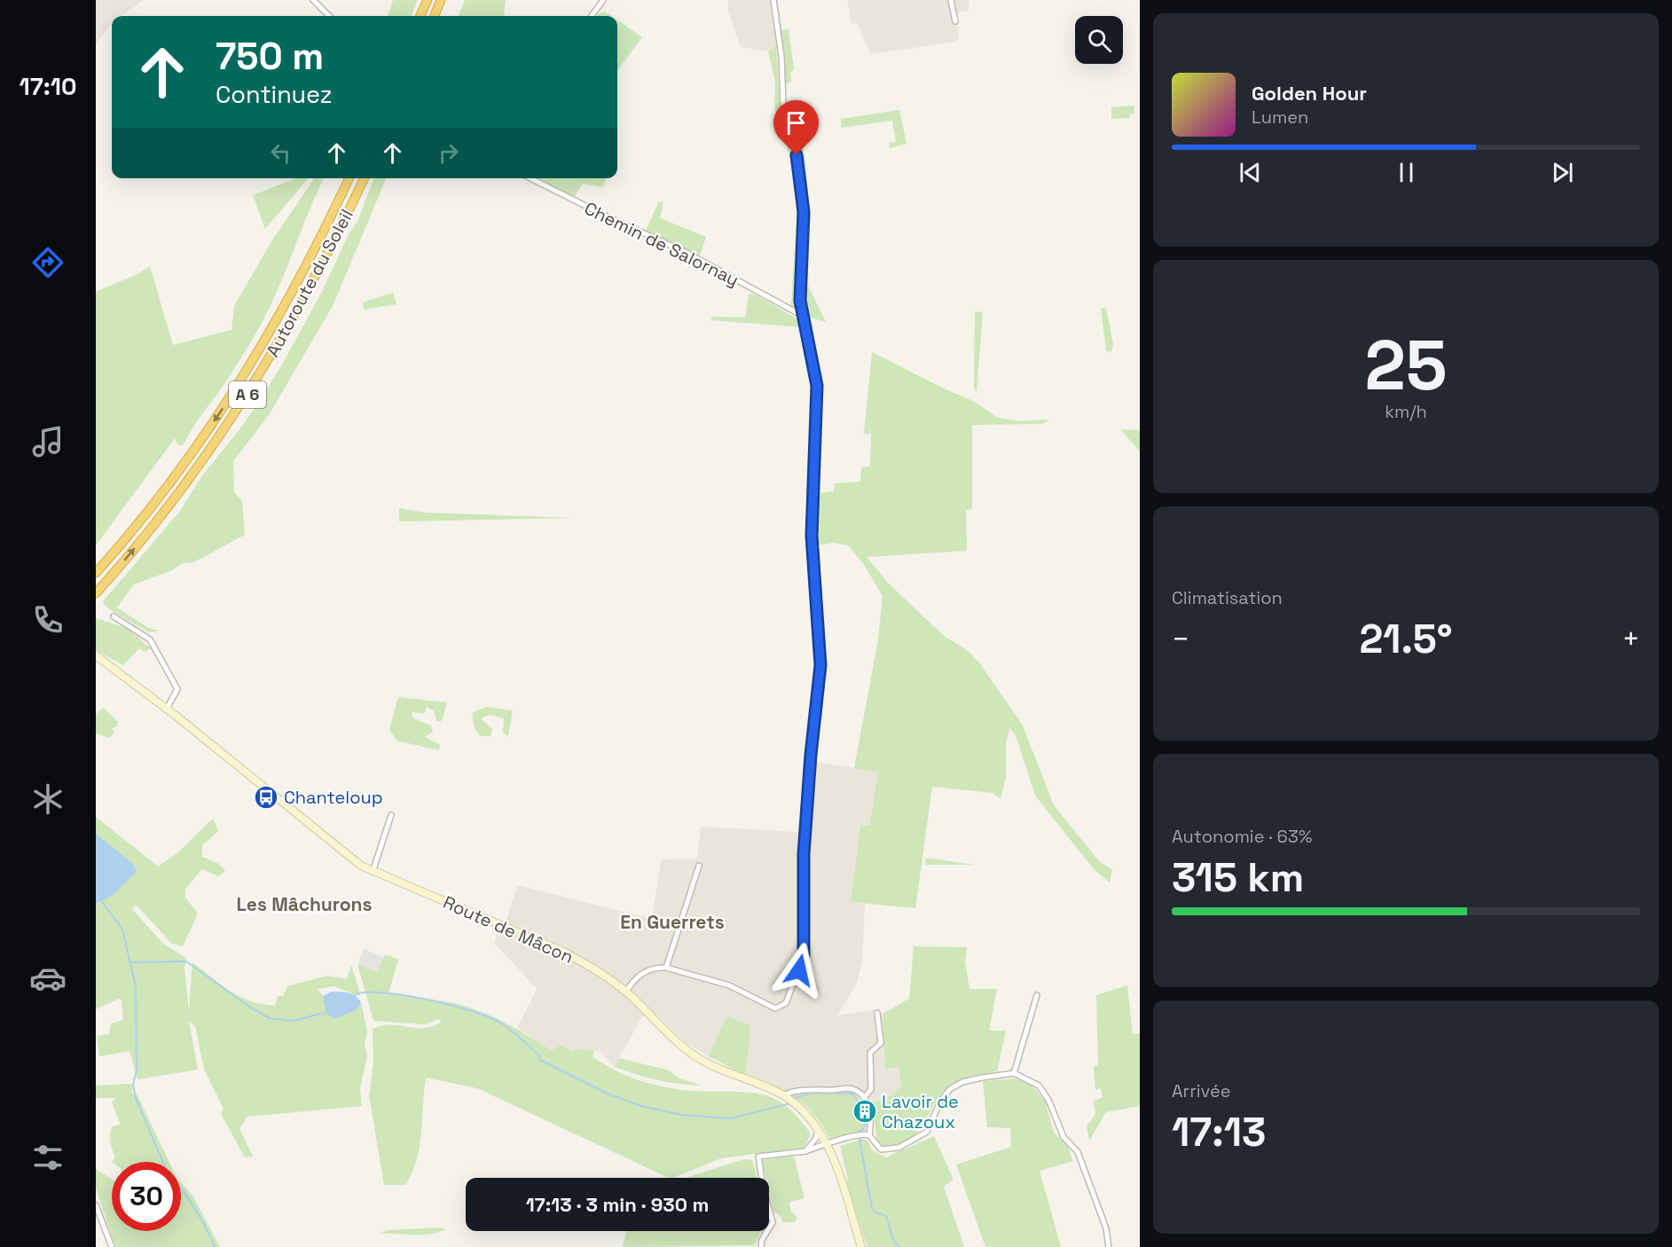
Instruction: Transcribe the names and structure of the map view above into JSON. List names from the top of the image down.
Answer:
{
  "streets": {
    "highway": ["Autoroute du Soleil", "A 6"],
    "street": ["Chemin de Salornay", "Route de Mâcon"]
  },
  "districts": ["Les Mâchurons", "En Guerrets"],
  "places": {
    "bus stop": ["Chanteloup"],
    "building": ["Lavoir de Chazoux"]
  },
  "page": {
    "tabs": "17:10",
    "turn": ["750 m", "Continuez"],
    "song": ["Golden Hour", "Lumen"],
    "tile": [
      ["25", "km/h"],
      "Climatisation",
      ["Autonomie · 63%", "315 km"],
      ["Arrivée", "17:13"]
    ],
    "heat": ["−", "21.5°", "+"],
    "limit": "30",
    "trip": "17:13 · 3 min · 930 m"
  }
}
